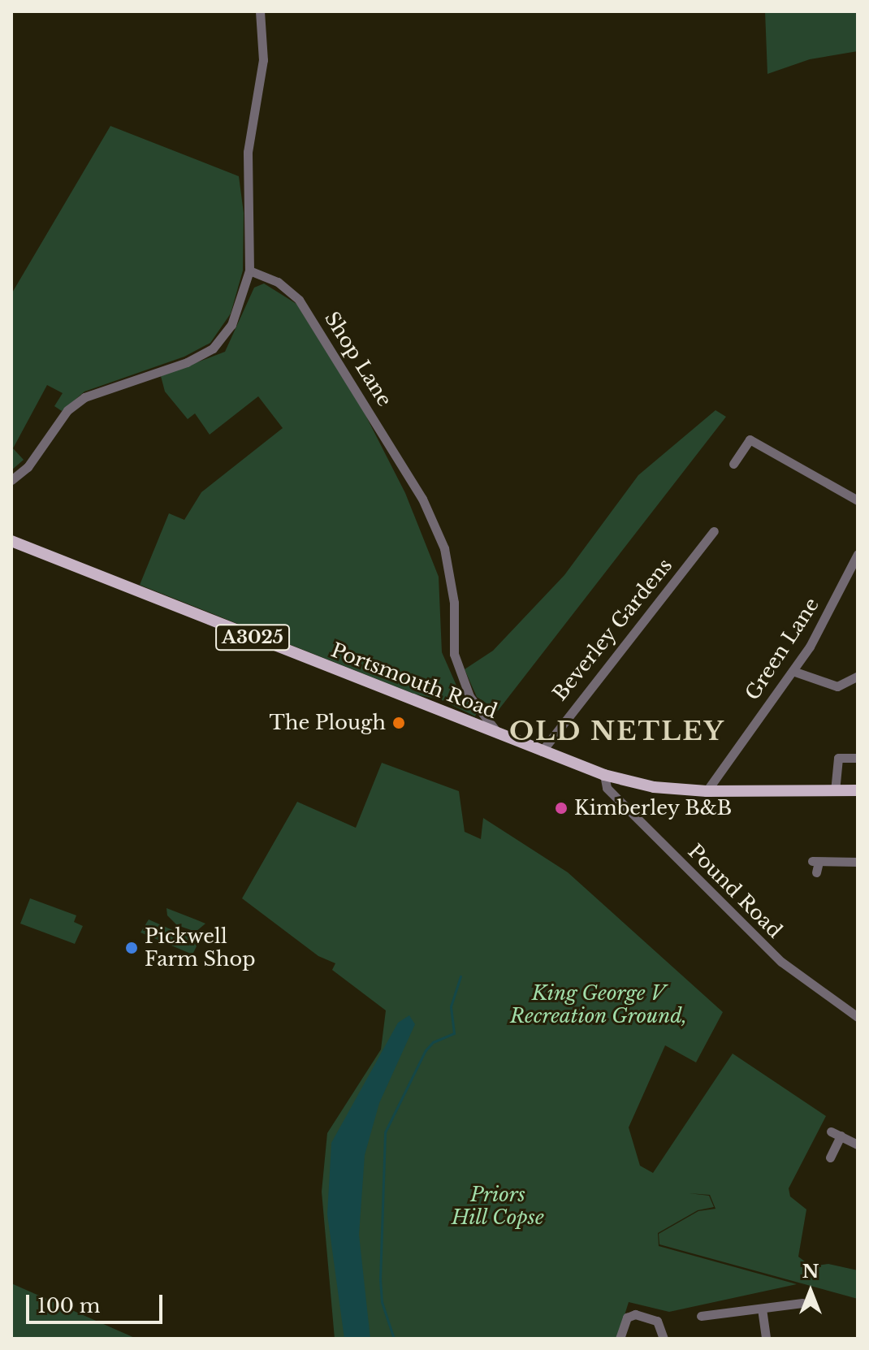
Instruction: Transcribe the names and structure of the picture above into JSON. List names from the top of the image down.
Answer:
{
  "streets": {
    "main road": ["A3025", "Portsmouth Road"],
    "street": [
      "Shop Lane",
      "Beverley Gardens",
      "Green Lane",
      "Pound Road"
    ]
  },
  "crossings": [
    ["Shop Lane", "Portsmouth Road"],
    ["Beverley Gardens", "Portsmouth Road"],
    ["Green Lane", "Portsmouth Road"],
    ["Portsmouth Road", "Pound Road"]
  ],
  "districts": ["OLD NETLEY"],
  "parks": ["King George V Recreation Ground,", "Priors Hill Copse"],
  "places": ["The Plough", "Kimberley B&B", "Pickwell Farm Shop"],
  "scale_bar": "100 m",
  "north": "top"
}
